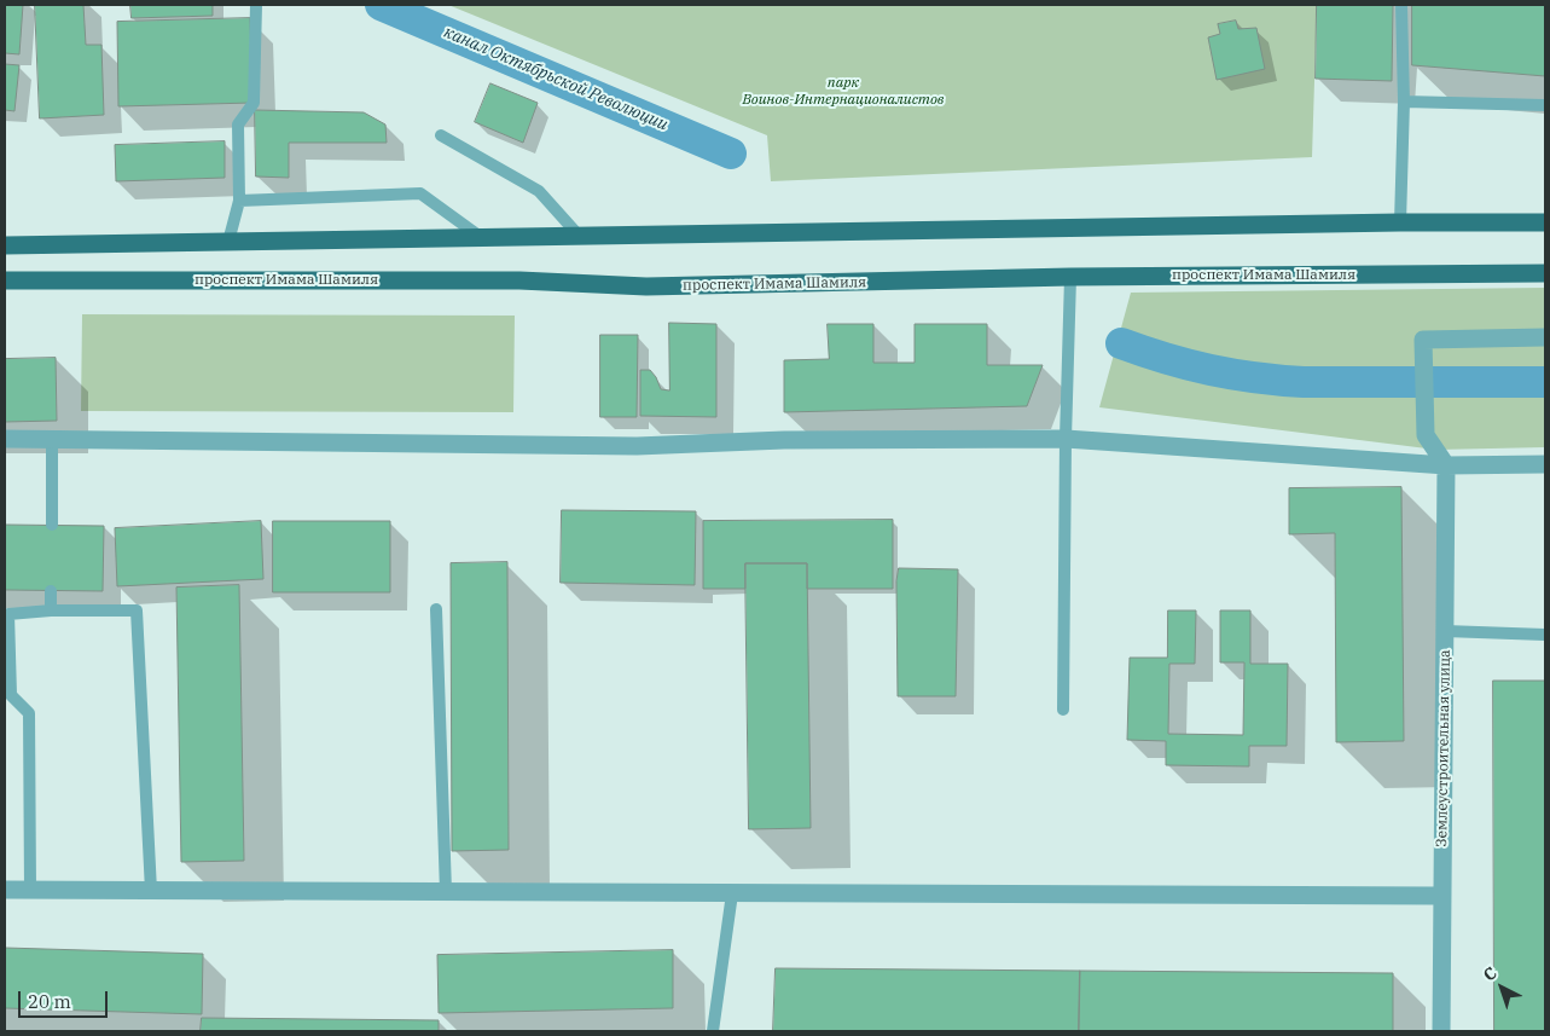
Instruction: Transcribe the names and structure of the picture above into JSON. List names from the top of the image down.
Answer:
{
  "streets": {
    "main road": ["проспект Имама Шамиля"],
    "street": ["Землеустроительная улица"]
  },
  "water": ["канал Октябрьской Революции"],
  "parks": ["парк Воинов-Интернационалистов"],
  "scale_bar": "20 m",
  "north": "top left"
}
